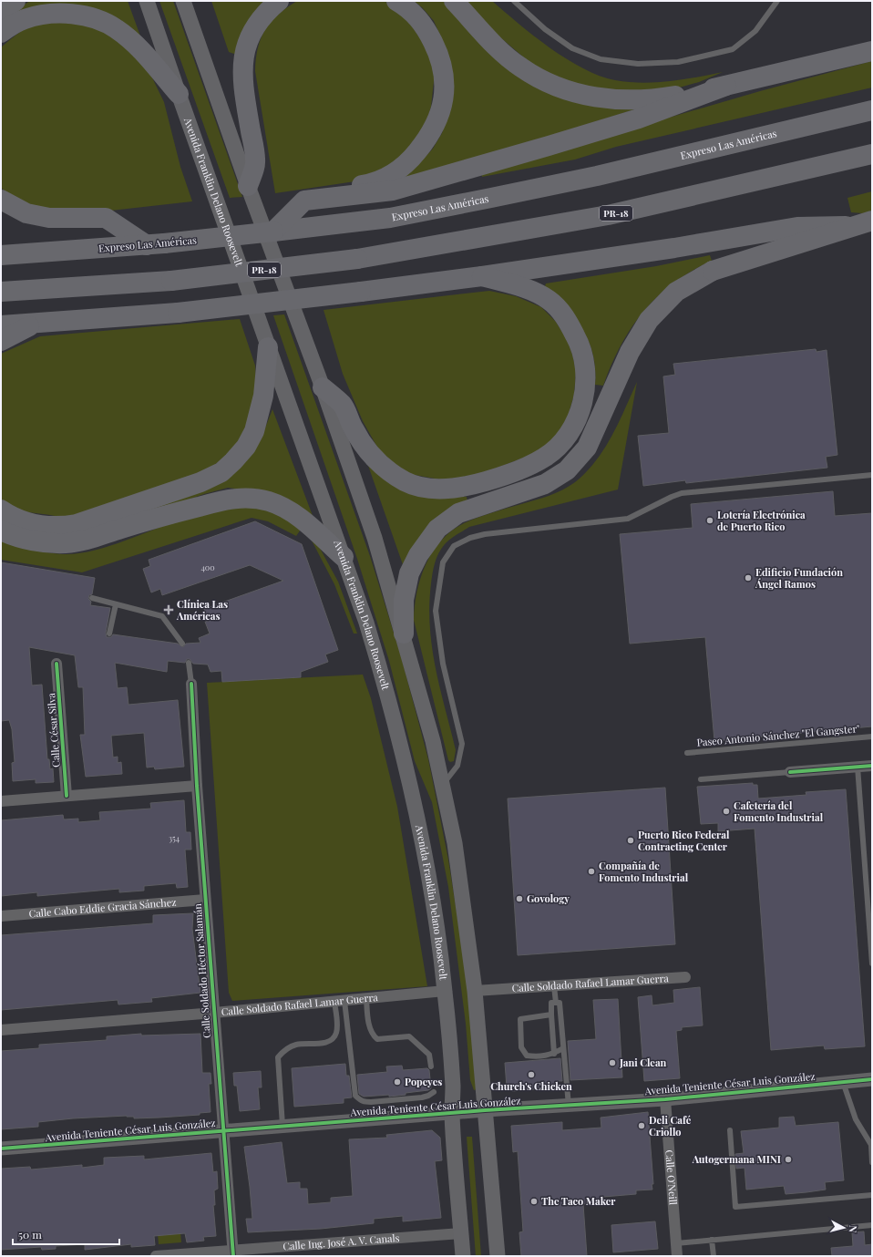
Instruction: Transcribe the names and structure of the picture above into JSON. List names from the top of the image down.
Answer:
{
  "streets": {
    "highway": ["Expreso Las Américas", "PR-18"],
    "main road": ["Avenida Franklin Delano Roosevelt"],
    "street": [
      "Calle César Silva",
      "Calle Cabo Eddie Gracia Sánchez",
      "Calle Soldado Héctor Salamán",
      "Calle Soldado Rafael Lamar Guerra",
      "Avenida Teniente César Luis González",
      "Calle O'Neill",
      "Calle Ing. José A. V. Canals"
    ],
    "lane": ["Paseo Antonio Sánchez \"El Gangster\""]
  },
  "crossings": [
    ["Avenida Franklin Delano Roosevelt", "Calle Soldado Rafael Lamar Guerra"],
    ["Avenida Franklin Delano Roosevelt", "Avenida Teniente César Luis González"],
    ["Avenida Franklin Delano Roosevelt", "Calle Ing. José A. V. Canals"],
    ["Calle Cabo Eddie Gracia Sánchez", "Calle Soldado Héctor Salamán"],
    ["Calle Soldado Héctor Salamán", "Calle Soldado Rafael Lamar Guerra"],
    ["Calle Soldado Héctor Salamán", "Avenida Teniente César Luis González"],
    ["Calle Soldado Héctor Salamán", "Calle Ing. José A. V. Canals"],
    ["Avenida Teniente César Luis González", "Calle O'Neill"]
  ],
  "places": {
    "other": [
      "Lotería Electrónica de Puerto Rico",
      "Edificio Fundación Ángel Ramos",
      "Cafetería del Fomento Industrial",
      "Puerto Rico Federal Contracting Center",
      "Compañía de Fomento Industrial",
      "Govology",
      "Jani Clean",
      "Church's Chicken",
      "Popeyes",
      "Deli Café Criollo",
      "Autogermana MINI",
      "The Taco Maker"
    ],
    "health": ["Clínica Las Américas"]
  },
  "house_numbers": ["400", "354"],
  "scale_bar": "50 m",
  "north": "right"
}
